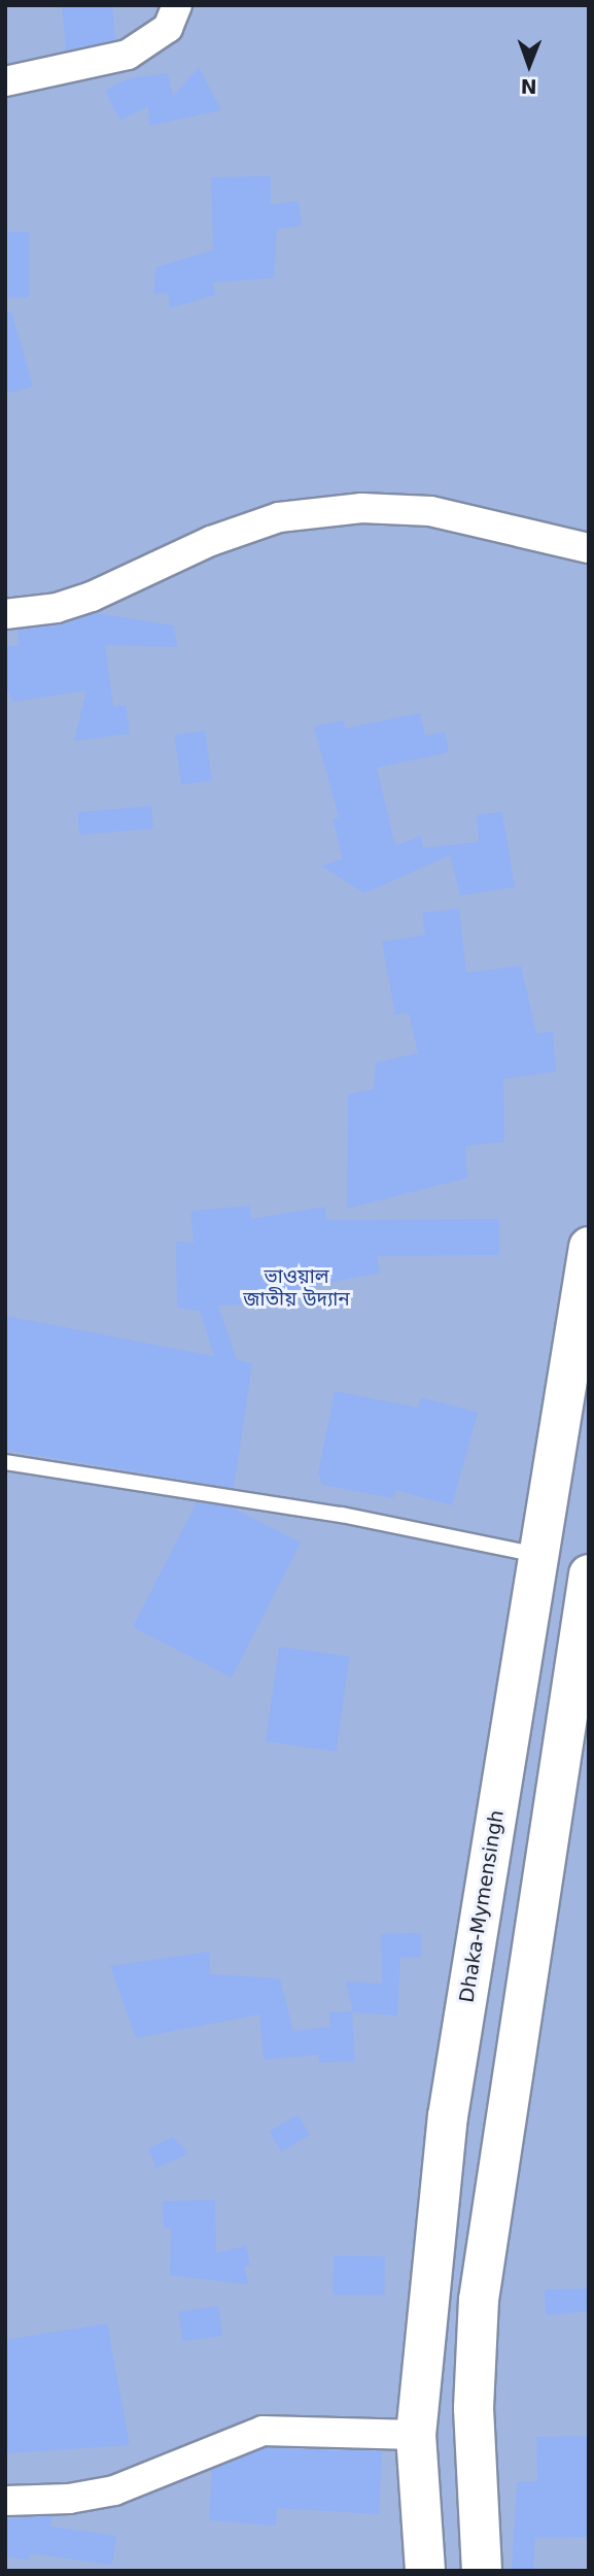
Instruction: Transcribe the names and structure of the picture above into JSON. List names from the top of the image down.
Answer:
{
  "streets": {
    "highway": ["Dhaka-Mymensingh"]
  },
  "parks": ["ভাওয়াল জাতীয় উদ্যান"],
  "north": "bottom"
}
